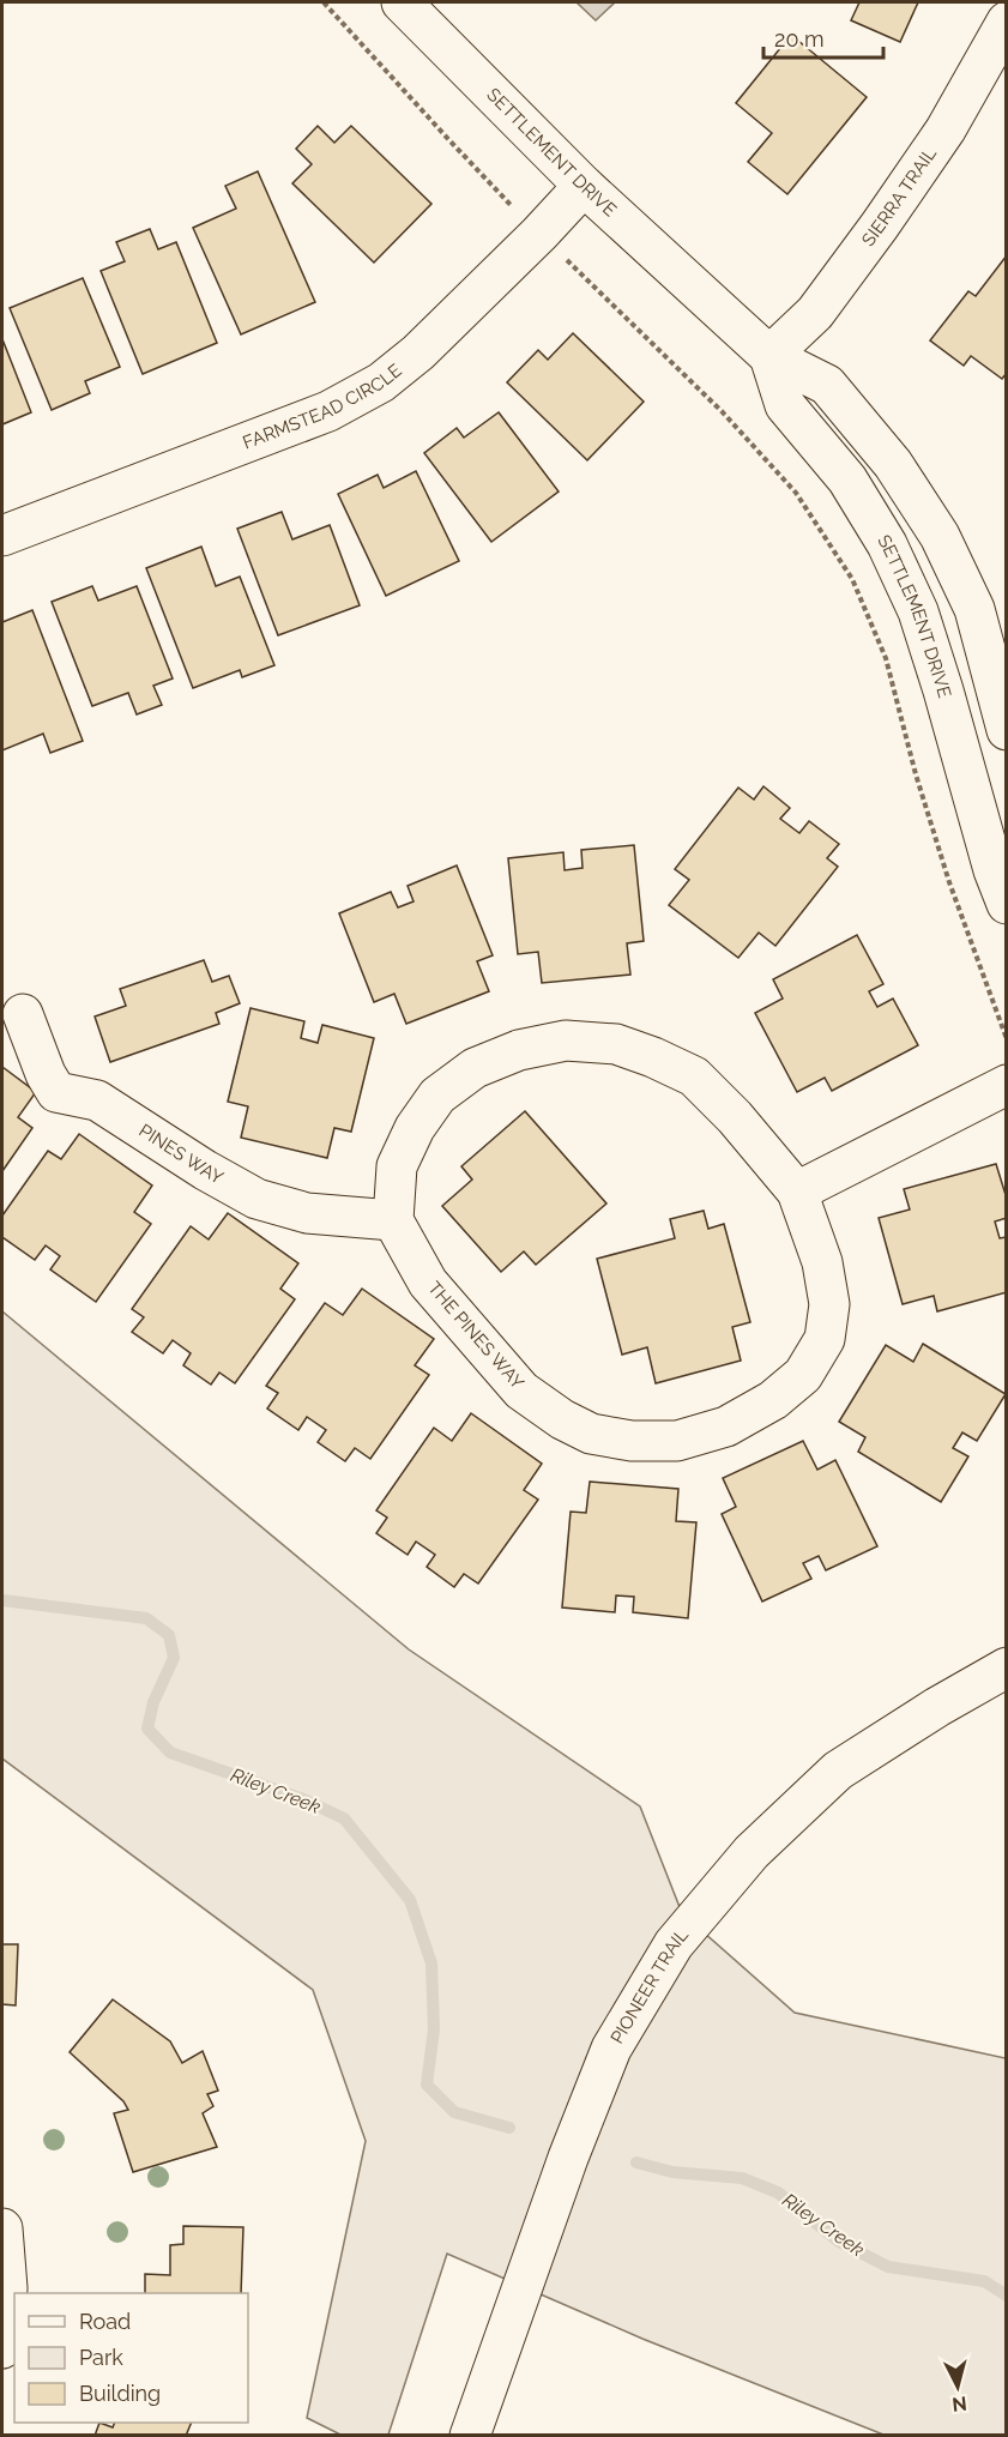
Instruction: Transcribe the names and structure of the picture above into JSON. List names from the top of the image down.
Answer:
{
  "streets": {
    "street": [
      "SETTLEMENT DRIVE",
      "SIERRA TRAIL",
      "FARMSTEAD CIRCLE",
      "PINES WAY",
      "THE PINES WAY",
      "PIONEER TRAIL"
    ]
  },
  "crossings": [
    ["SETTLEMENT DRIVE", "SIERRA TRAIL"],
    ["SETTLEMENT DRIVE", "FARMSTEAD CIRCLE"],
    ["PINES WAY", "THE PINES WAY"]
  ],
  "water": ["Riley Creek"],
  "legend": ["Road", "Park", "Building"],
  "scale_bar": "20 m",
  "north": "bottom"
}
